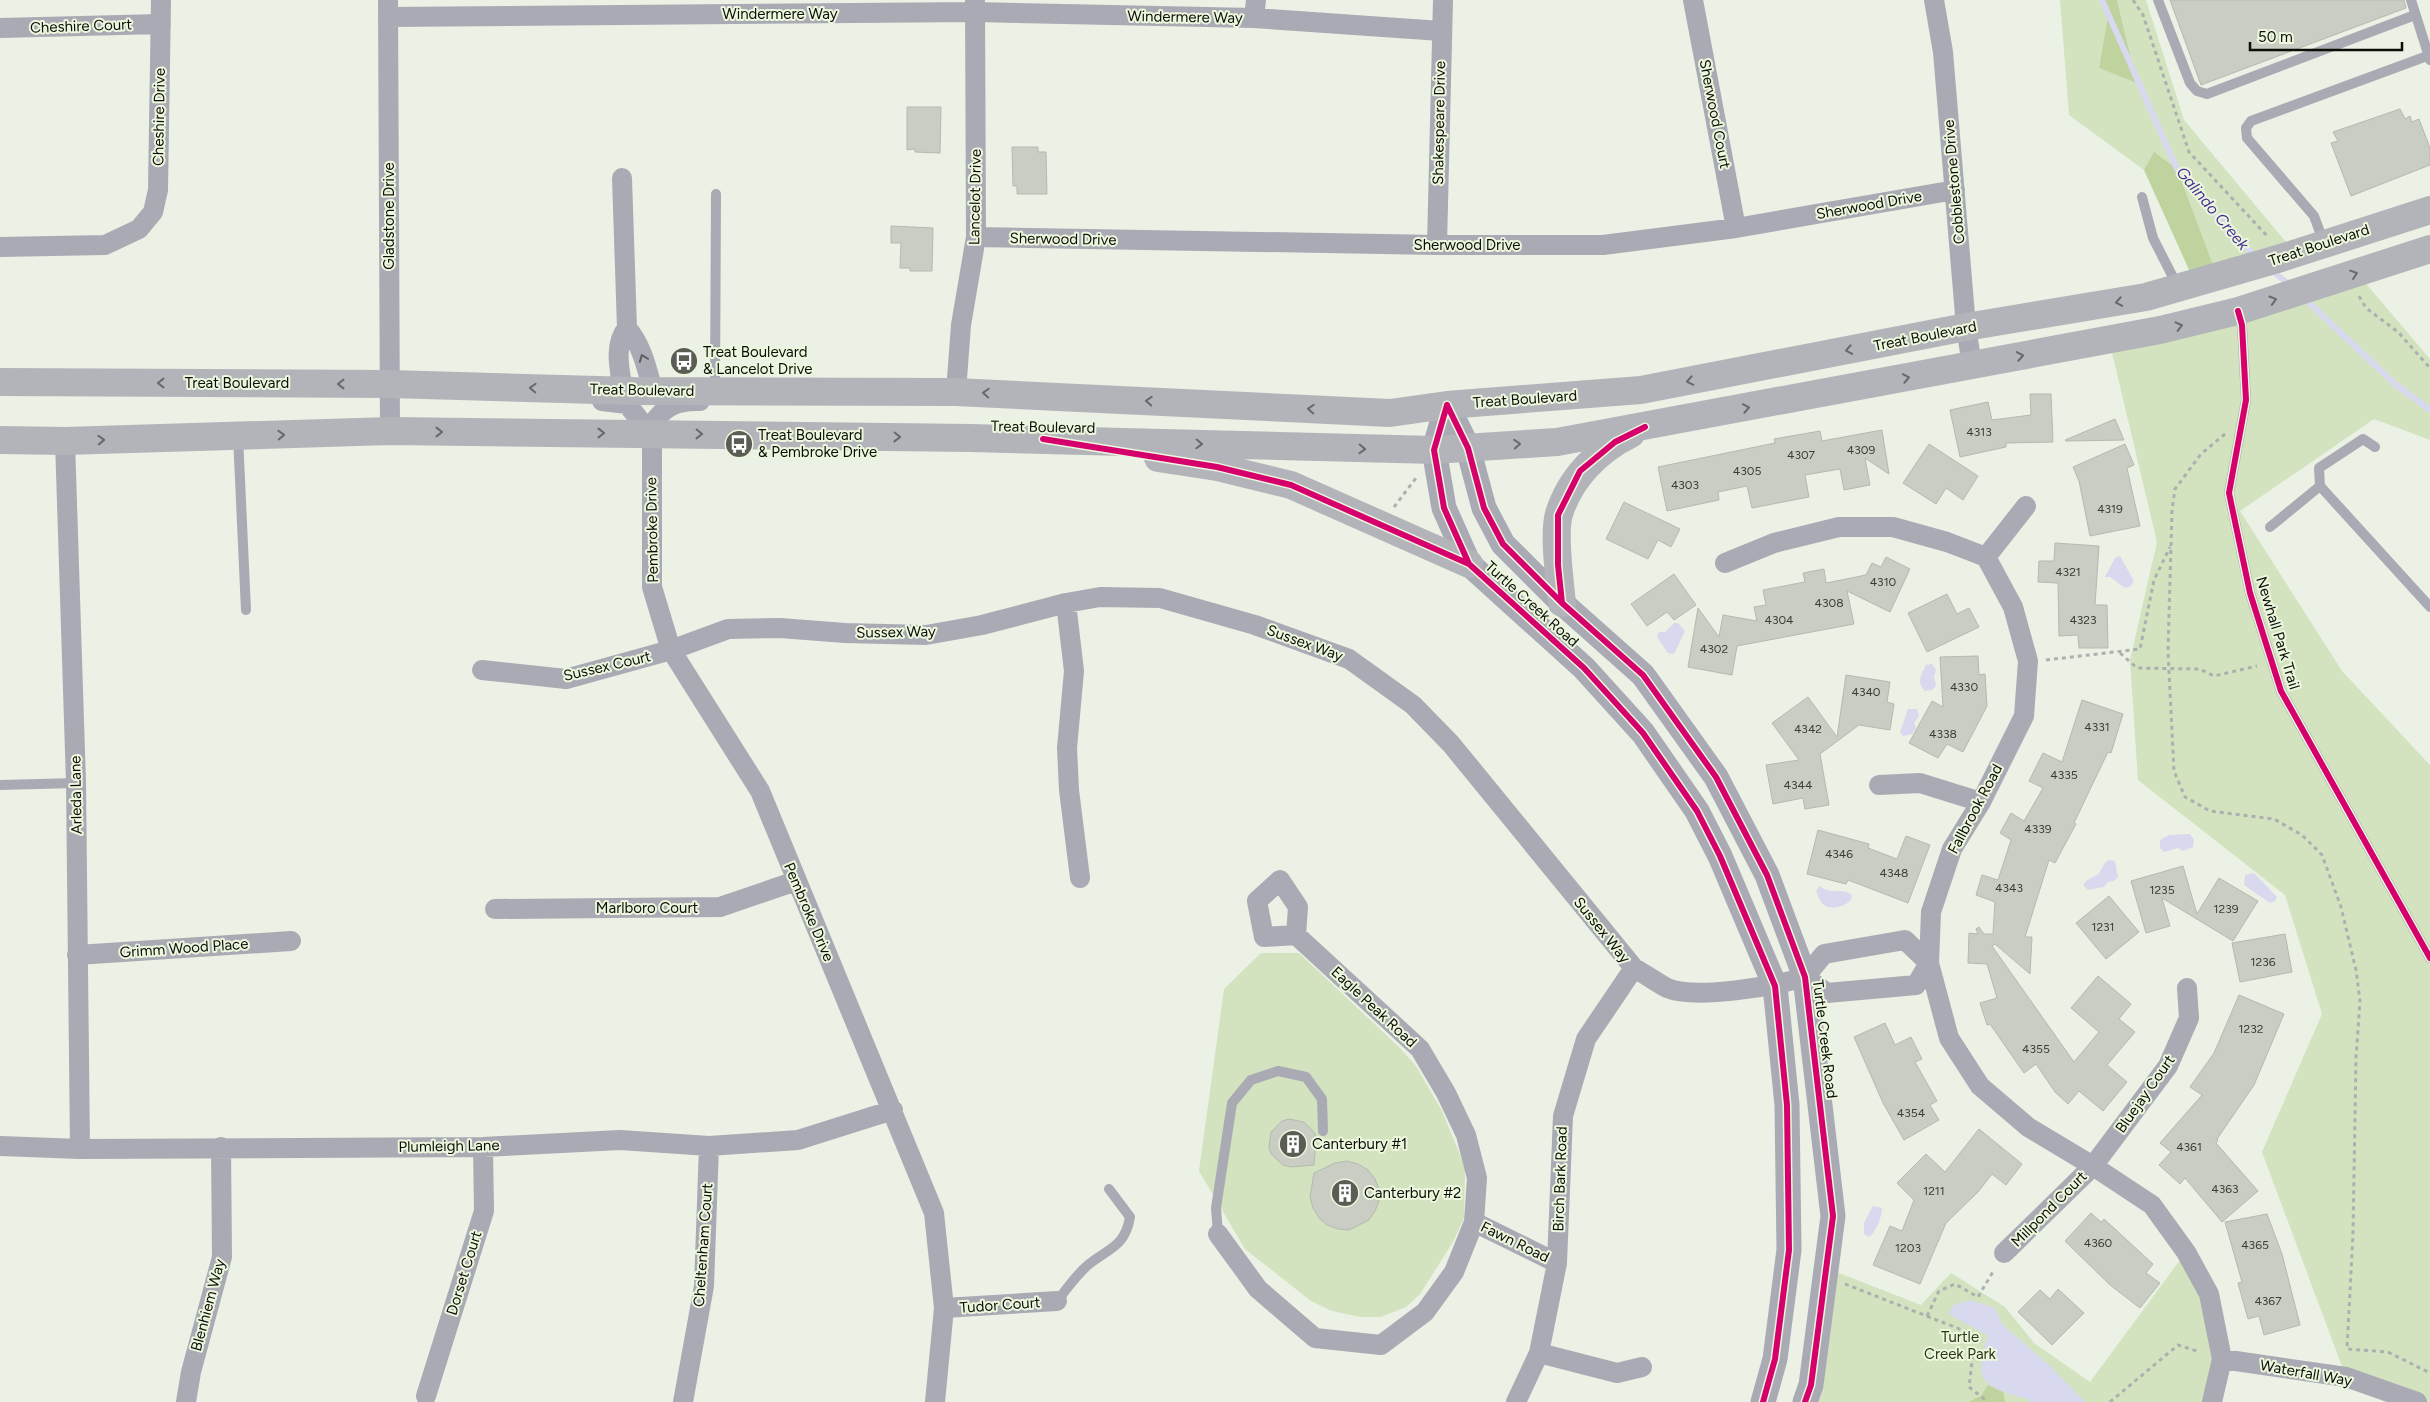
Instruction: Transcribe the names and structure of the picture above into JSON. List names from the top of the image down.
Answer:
{
  "streets": {
    "main road": ["Treat Boulevard"],
    "street": [
      "Windermere Way",
      "Cheshire Court",
      "Sherwood Court",
      "Cheshire Drive",
      "Shakespeare Drive",
      "Cobblestone Drive",
      "Lancelot Drive",
      "Sherwood Drive",
      "Gladstone Drive",
      "Pembroke Drive",
      "Turtle Creek Road",
      "Sussex Way",
      "Sussex Court",
      "Arleda Lane",
      "Fallbrook Road",
      "Marlboro Court",
      "Grimm Wood Place",
      "Eagle Peak Road",
      "Bluejay Court",
      "Plumleigh Lane",
      "Birch Bark Road",
      "Millpond Court",
      "Fawn Road",
      "Cheltenham Court",
      "Dorset Court",
      "Blenhiem Way",
      "Tudor Court",
      "Waterfall Way"
    ],
    "lane": ["Newhall Park Trail"]
  },
  "crossings": [
    ["Windermere Way", "Shakespeare Drive"],
    ["Windermere Way", "Lancelot Drive"],
    ["Windermere Way", "Gladstone Drive"],
    ["Cheshire Court", "Cheshire Drive"],
    ["Sherwood Court", "Sherwood Drive"],
    ["Shakespeare Drive", "Sherwood Drive"],
    ["Cobblestone Drive", "Sherwood Drive"],
    ["Cobblestone Drive", "Treat Boulevard"],
    ["Lancelot Drive", "Sherwood Drive"],
    ["Lancelot Drive", "Treat Boulevard"],
    ["Gladstone Drive", "Treat Boulevard"],
    ["Treat Boulevard", "Pembroke Drive"],
    ["Treat Boulevard", "Turtle Creek Road"],
    ["Treat Boulevard", "Newhall Park Trail"],
    ["Treat Boulevard", "Arleda Lane"],
    ["Pembroke Drive", "Sussex Way"],
    ["Pembroke Drive", "Sussex Court"],
    ["Pembroke Drive", "Marlboro Court"],
    ["Pembroke Drive", "Plumleigh Lane"],
    ["Pembroke Drive", "Tudor Court"],
    ["Turtle Creek Road", "Sussex Way"],
    ["Sussex Way", "Sussex Court"],
    ["Sussex Way", "Birch Bark Road"],
    ["Arleda Lane", "Grimm Wood Place"],
    ["Arleda Lane", "Plumleigh Lane"],
    ["Fallbrook Road", "Bluejay Court"],
    ["Fallbrook Road", "Millpond Court"],
    ["Fallbrook Road", "Waterfall Way"],
    ["Eagle Peak Road", "Fawn Road"],
    ["Bluejay Court", "Millpond Court"],
    ["Plumleigh Lane", "Cheltenham Court"],
    ["Plumleigh Lane", "Dorset Court"],
    ["Plumleigh Lane", "Blenhiem Way"],
    ["Birch Bark Road", "Fawn Road"]
  ],
  "water": ["Galindo Creek"],
  "parks": ["Turtle Creek Park"],
  "places": {
    "bus stop": ["Treat Boulevard & Lancelot Drive", "Treat Boulevard & Pembroke Drive"],
    "building": ["Canterbury #1", "Canterbury #2"]
  },
  "house_numbers": [
    "4313",
    "4309",
    "4307",
    "4305",
    "4303",
    "4319",
    "4321",
    "4310",
    "4308",
    "4304",
    "4323",
    "4302",
    "4330",
    "4340",
    "4331",
    "4342",
    "4338",
    "4335",
    "4344",
    "4339",
    "4346",
    "4348",
    "4343",
    "1235",
    "1239",
    "1231",
    "1236",
    "1232",
    "4355",
    "4354",
    "4361",
    "4363",
    "1211",
    "4360",
    "4365",
    "1203",
    "4367"
  ],
  "scale_bar": "50 m"
}
